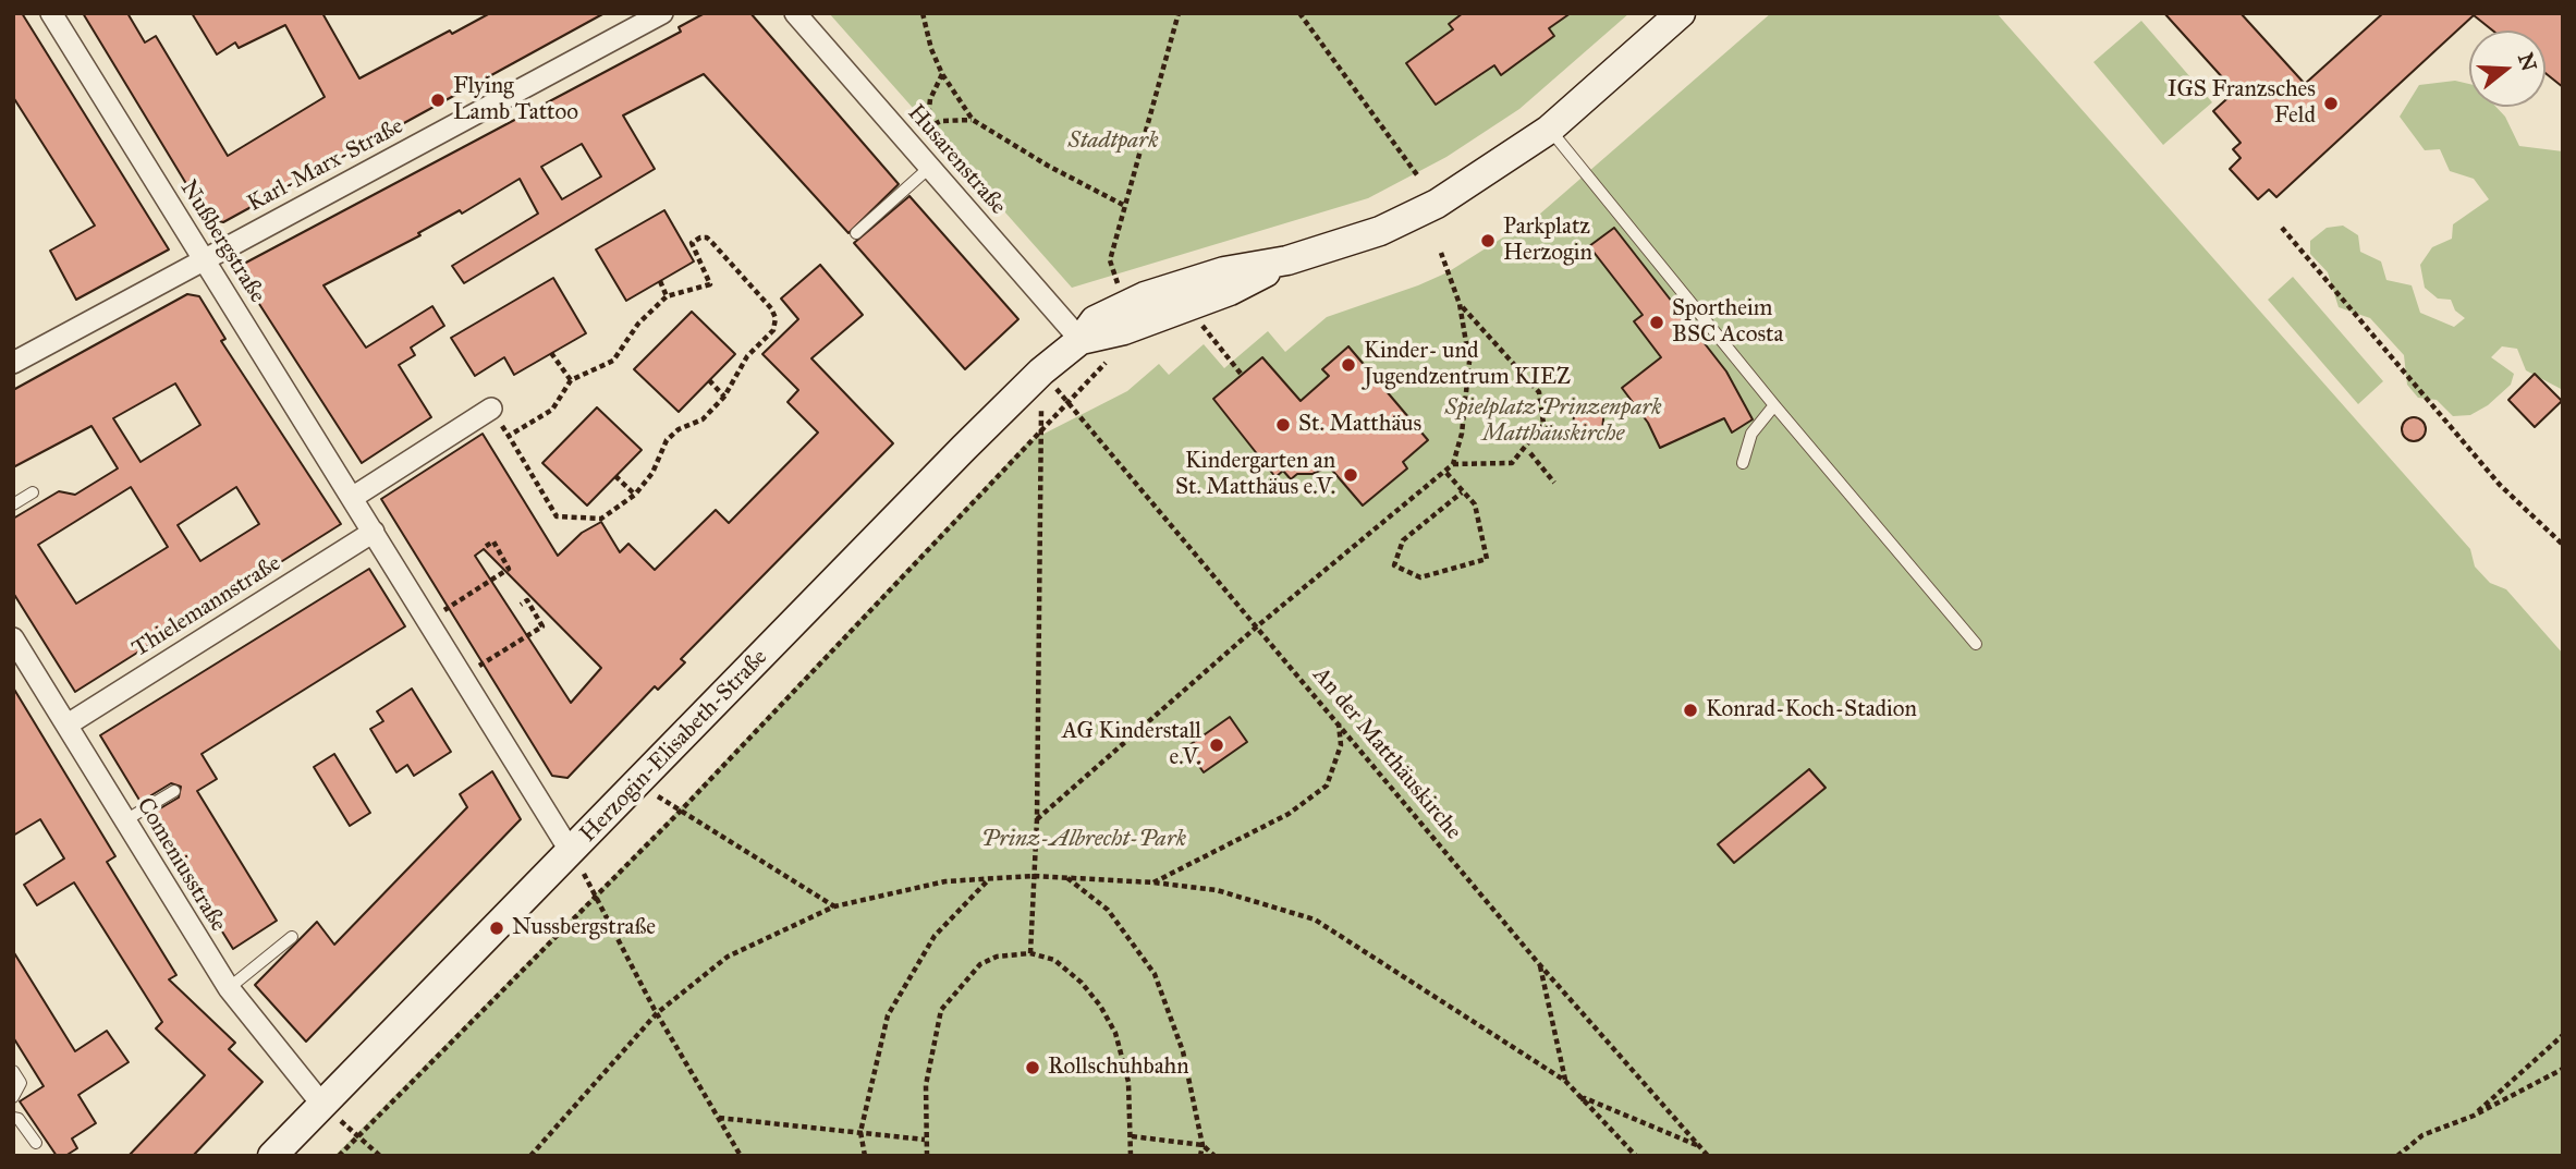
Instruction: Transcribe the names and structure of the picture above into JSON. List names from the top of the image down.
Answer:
{
  "streets": {
    "street": [
      "Husarenstraße",
      "Karl-Marx-Straße",
      "Nußbergstraße",
      "Thielemannstraße",
      "Herzogin-Elisabeth-Straße",
      "Comeniusstraße"
    ],
    "path": ["An der Matthäuskirche"]
  },
  "crossings": [
    ["Husarenstraße", "Herzogin-Elisabeth-Straße"],
    ["Karl-Marx-Straße", "Nußbergstraße"],
    ["Nußbergstraße", "Thielemannstraße"],
    ["Nußbergstraße", "Herzogin-Elisabeth-Straße"],
    ["Thielemannstraße", "Comeniusstraße"],
    ["Herzogin-Elisabeth-Straße", "An der Matthäuskirche"],
    ["Herzogin-Elisabeth-Straße", "Comeniusstraße"]
  ],
  "parks": ["Stadtpark", "Spielplatz Prinzenpark Matthäuskirche", "Prinz-Albrecht-Park"],
  "places": [
    "Flying Lamb Tattoo",
    "IGS Franzsches Feld",
    "Parkplatz Herzogin",
    "Sportheim BSC Acosta",
    "Kinder- und Jugendzentrum KIEZ",
    "St. Matthäus",
    "Kindergarten an St. Matthäus e.V.",
    "Konrad-Koch-Stadion",
    "AG Kinderstall e.V.",
    "Nussbergstraße",
    "Rollschuhbahn"
  ],
  "north": "right"
}
